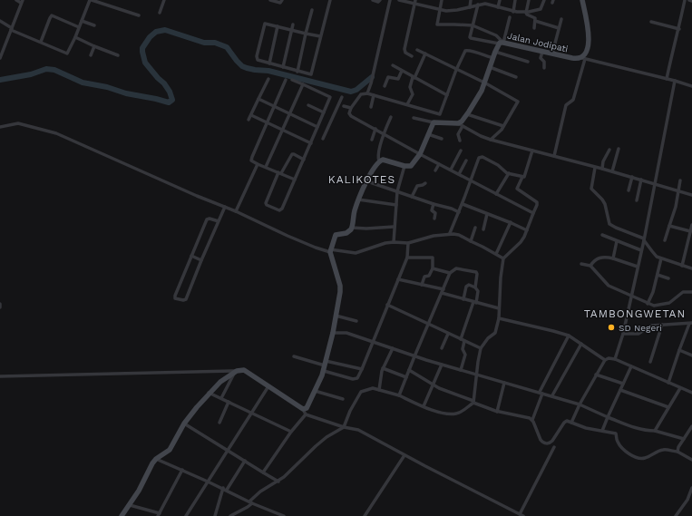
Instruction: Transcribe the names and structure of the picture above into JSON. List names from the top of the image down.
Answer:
{
  "streets": {
    "street": ["Jalan Jodipati"]
  },
  "districts": ["KALIKOTES", "TAMBONGWETAN"],
  "places": ["SD Negeri"]
}
